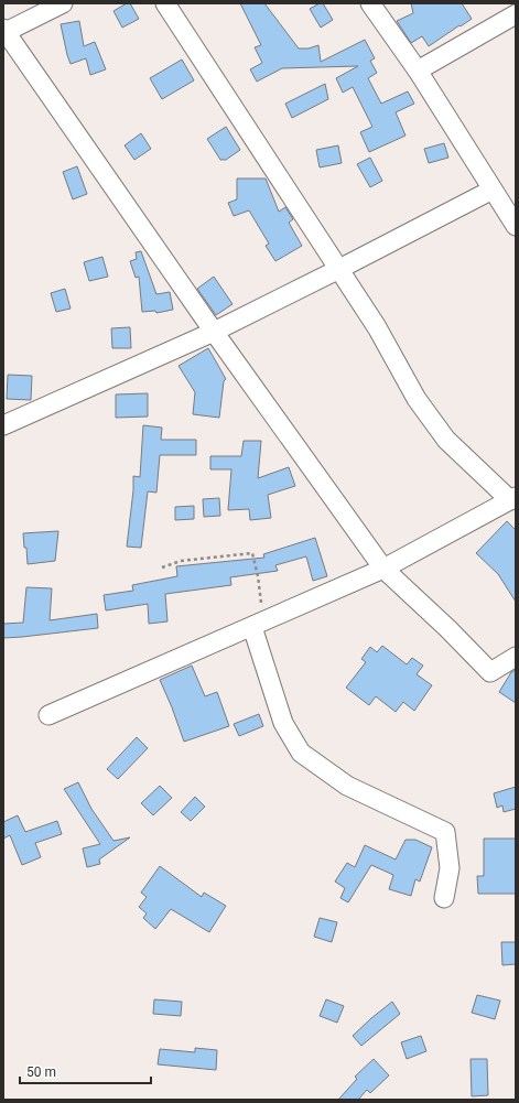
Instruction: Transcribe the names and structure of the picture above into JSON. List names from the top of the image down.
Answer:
{
  "scale_bar": "50 m"
}
